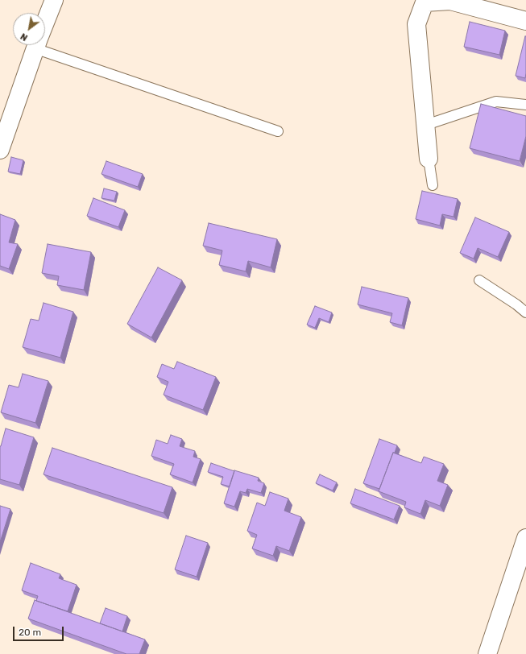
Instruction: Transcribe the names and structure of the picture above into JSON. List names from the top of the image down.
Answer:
{
  "scale_bar": "20 m",
  "north": "bottom left"
}
